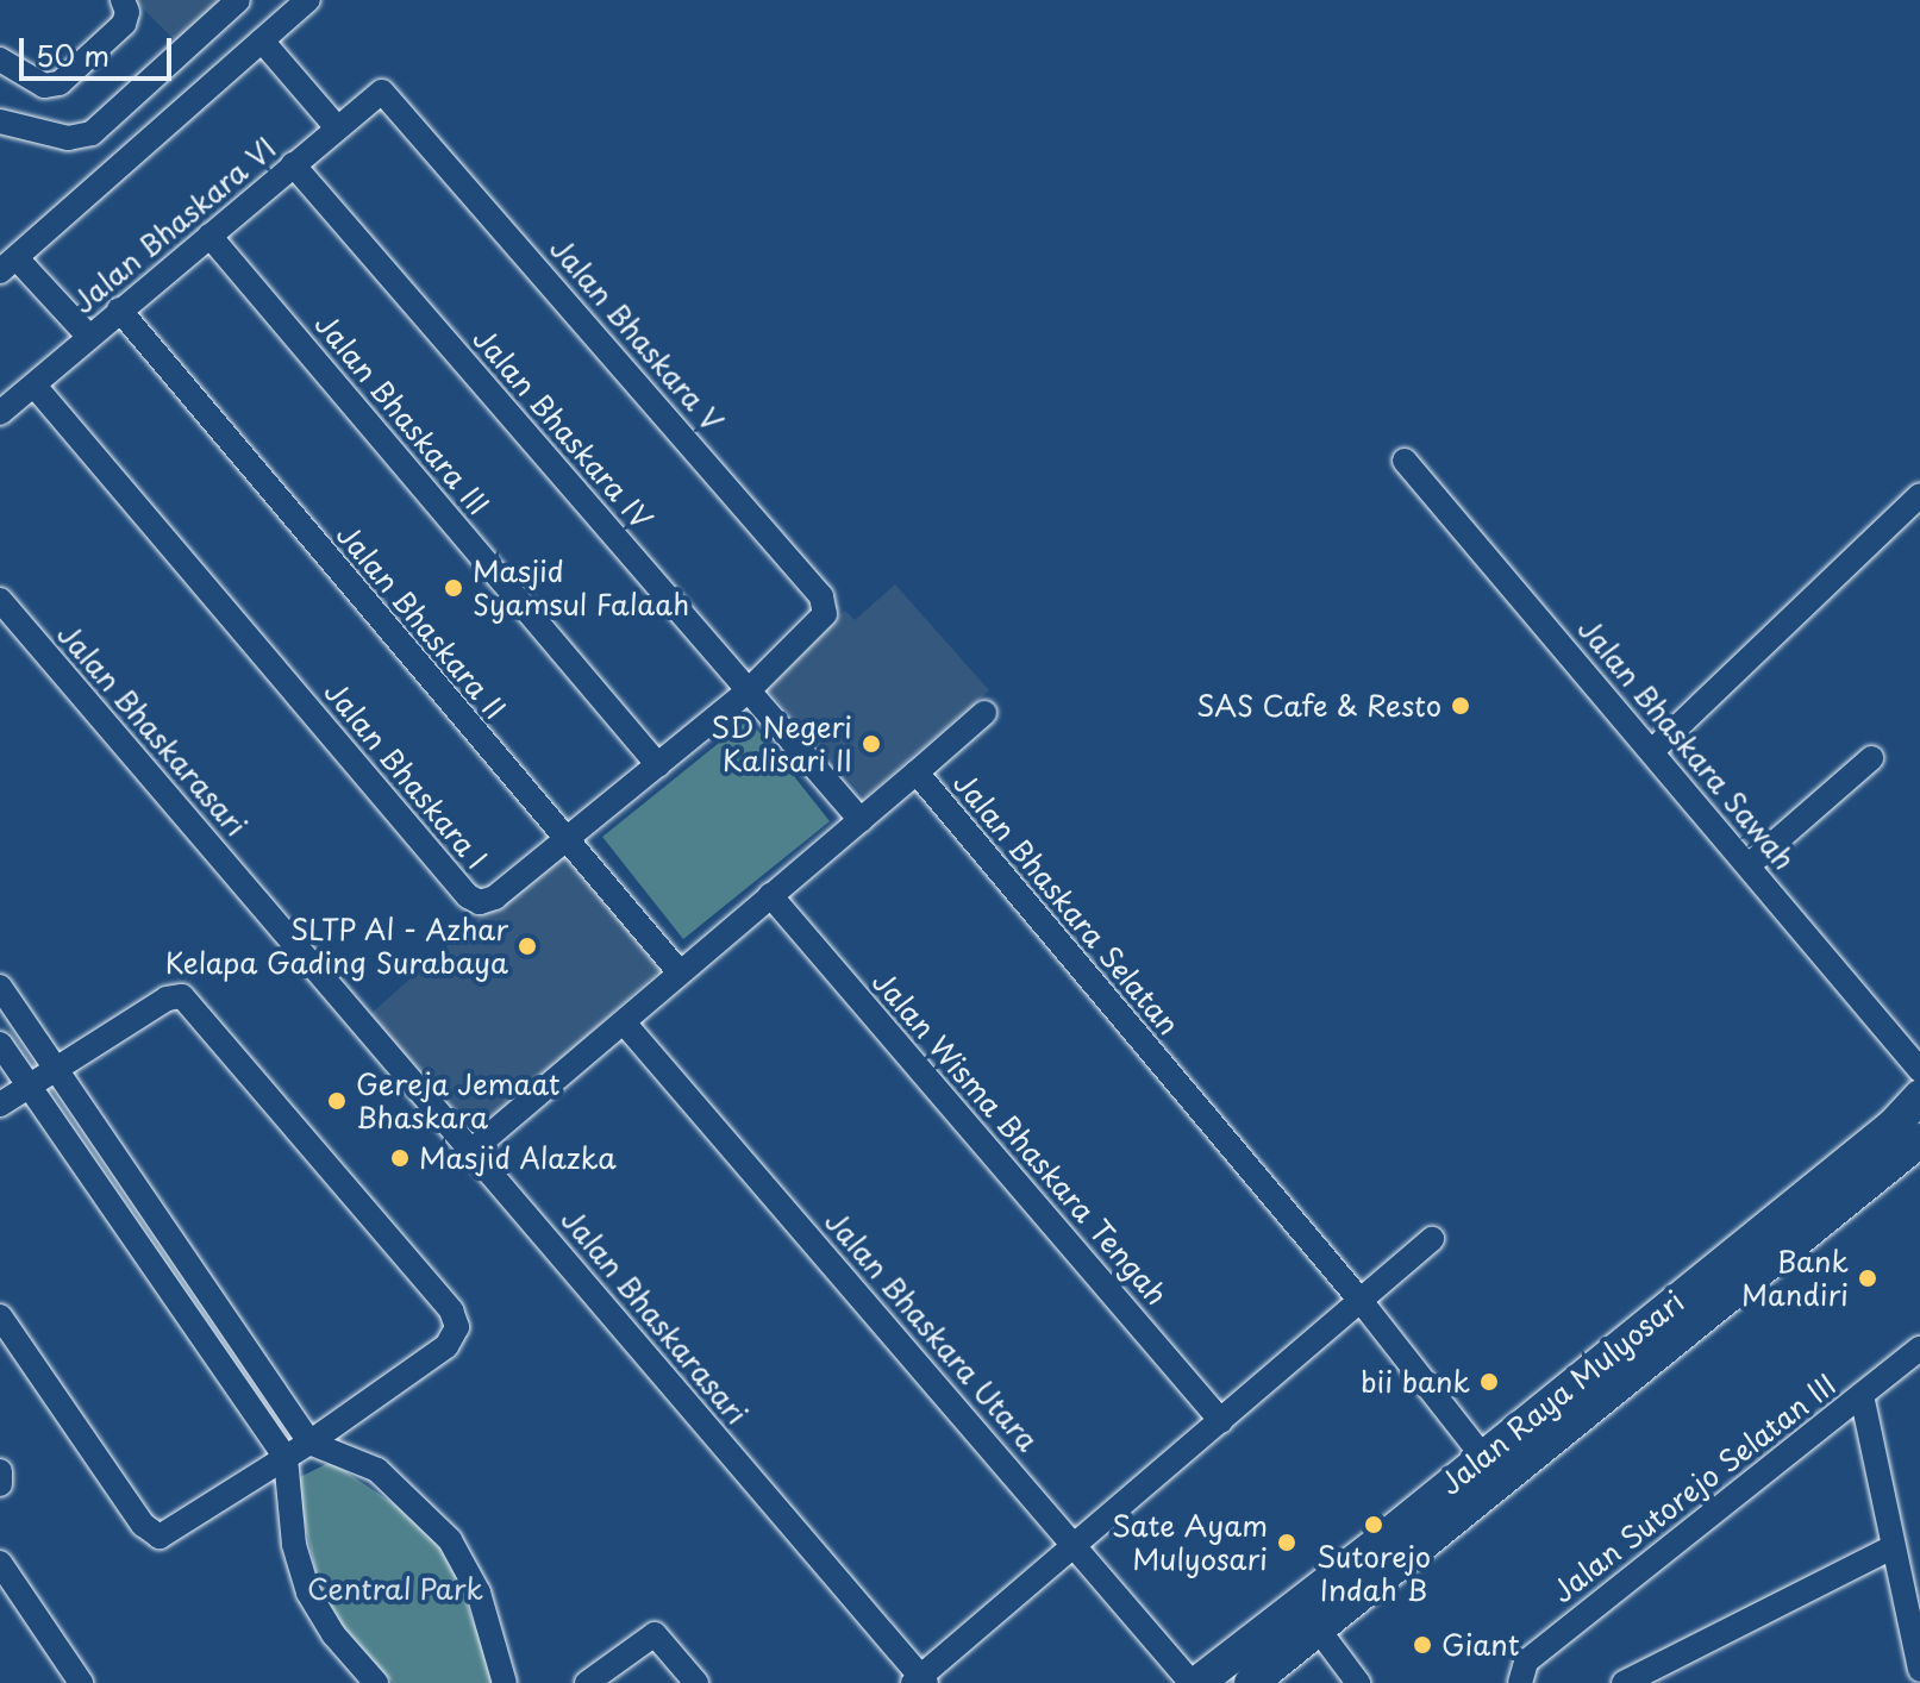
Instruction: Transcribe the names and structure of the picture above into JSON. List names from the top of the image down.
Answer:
{
  "streets": {
    "main road": ["Jalan Raya Mulyosari"],
    "street": [
      "Jalan Bhaskara VI",
      "Jalan Bhaskara V",
      "Jalan Bhaskara III",
      "Jalan Bhaskara IV",
      "Jalan Bhaskara II",
      "Jalan Bhaskarasari",
      "Jalan Bhaskara Sawah",
      "Jalan Bhaskara I",
      "Jalan Bhaskara Selatan",
      "Jalan Wisma Bhaskara Tengah",
      "Jalan Bhaskara Utara",
      "Jalan Sutorejo Selatan III"
    ]
  },
  "crossings": [
    ["Jalan Bhaskara VI", "Jalan Bhaskara V"],
    ["Jalan Bhaskara VI", "Jalan Bhaskara III"],
    ["Jalan Bhaskara VI", "Jalan Bhaskara IV"],
    ["Jalan Bhaskara VI", "Jalan Bhaskara II"],
    ["Jalan Bhaskara VI", "Jalan Bhaskara I"],
    ["Jalan Bhaskara V", "Jalan Bhaskara I"],
    ["Jalan Bhaskara III", "Jalan Bhaskara I"],
    ["Jalan Bhaskara IV", "Jalan Bhaskara I"],
    ["Jalan Bhaskara IV", "Jalan Bhaskara Selatan"],
    ["Jalan Bhaskara II", "Jalan Bhaskara I"],
    ["Jalan Bhaskara II", "Jalan Bhaskara Selatan"],
    ["Jalan Bhaskarasari", "Jalan Bhaskara Selatan"],
    ["Jalan Bhaskara Selatan", "Jalan Wisma Bhaskara Tengah"],
    ["Jalan Bhaskara Selatan", "Jalan Bhaskara Utara"],
    ["Jalan Bhaskara Selatan", "Jalan Raya Mulyosari"],
    ["Jalan Bhaskara Utara", "Jalan Raya Mulyosari"]
  ],
  "parks": ["Central Park"],
  "places": [
    "Masjid Syamsul Falaah",
    "SAS Cafe & Resto",
    "SD Negeri Kalisari II",
    "SLTP Al - Azhar Kelapa Gading Surabaya",
    "Gereja Jemaat Bhaskara",
    "Masjid Alazka",
    "Bank Mandiri",
    "bii bank",
    "Sutorejo Indah B",
    "Sate Ayam Mulyosari",
    "Giant"
  ],
  "scale_bar": "50 m"
}
